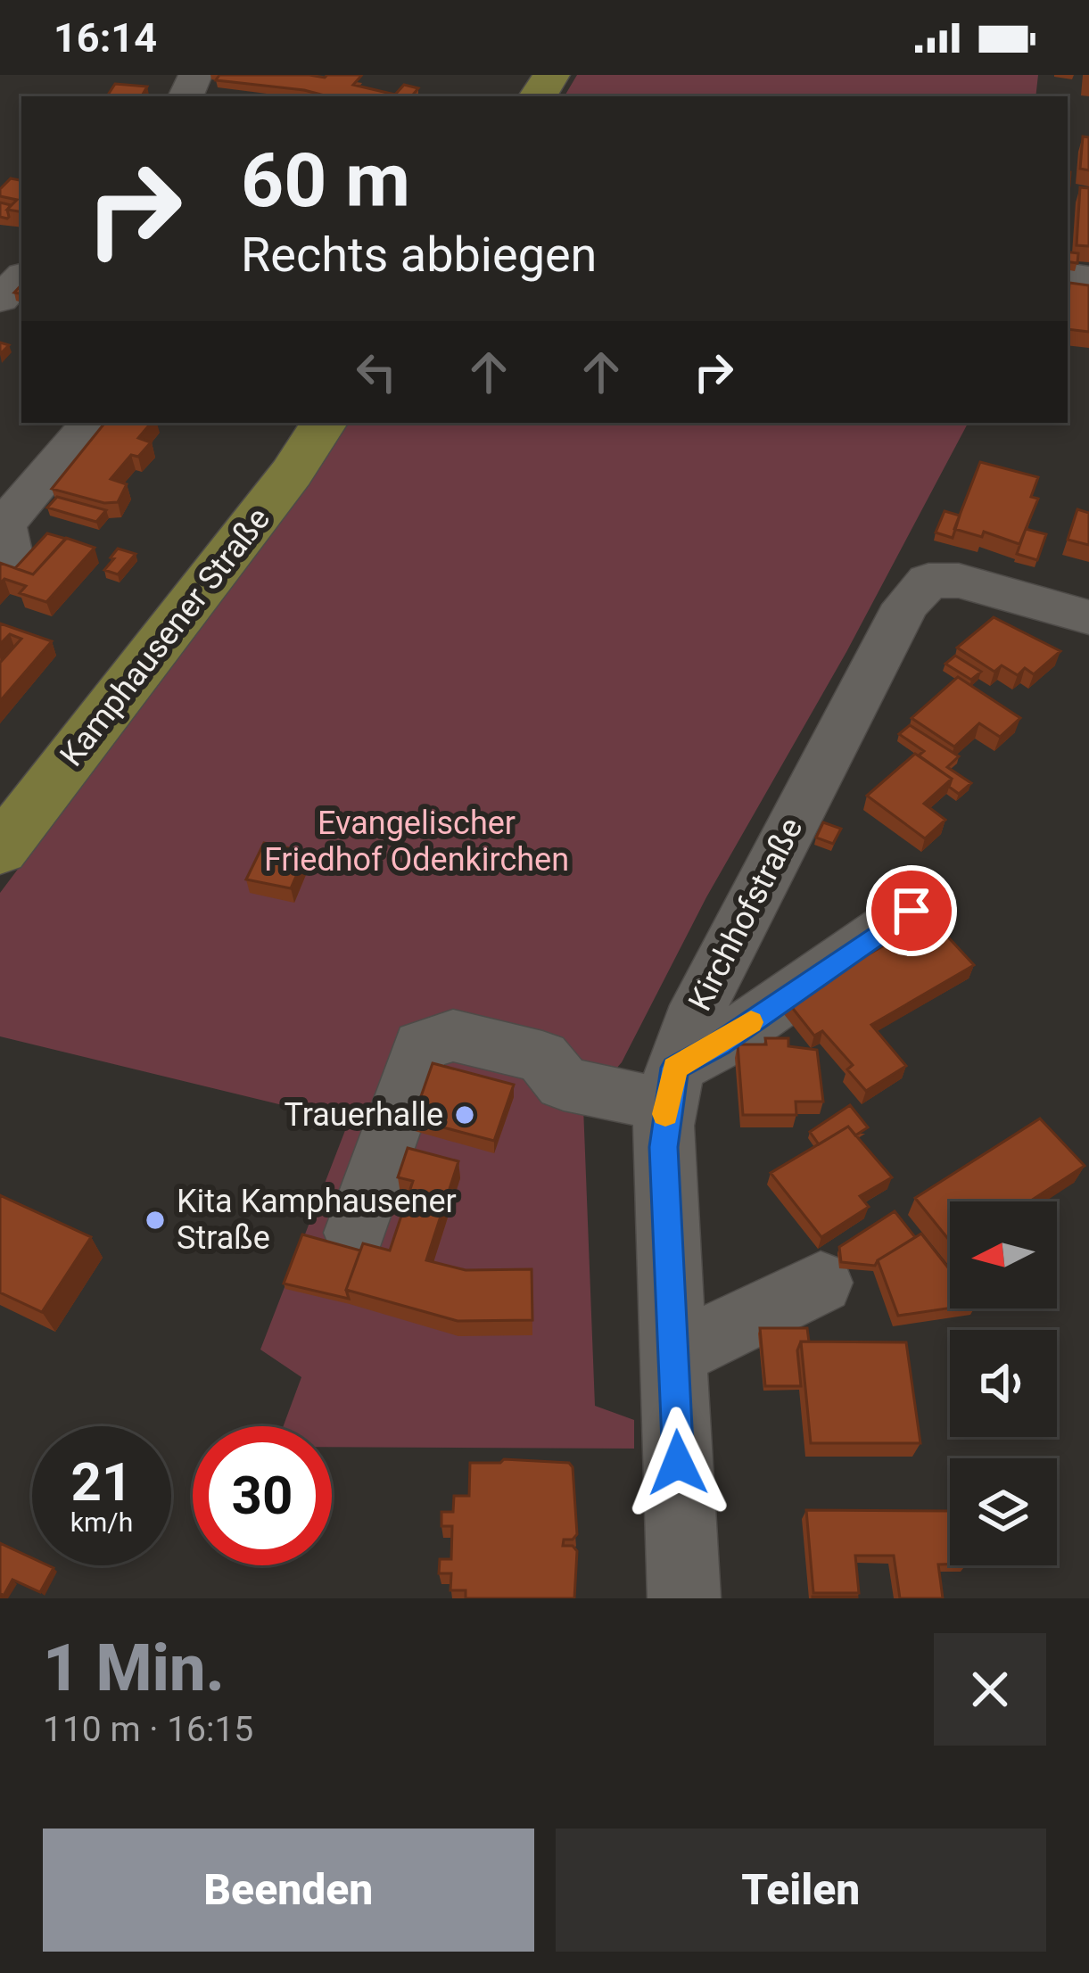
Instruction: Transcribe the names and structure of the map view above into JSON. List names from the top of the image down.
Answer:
{
  "streets": {
    "main road": ["Kamphausener Straße"],
    "street": ["Kirchhofstraße"]
  },
  "parks": ["Evangelischer Friedhof Odenkirchen"],
  "places": ["Trauerhalle", "Kita Kamphausener Straße"],
  "north": "left",
  "page": {
    "status": "16:14",
    "turn": ["60 m", "Rechts abbiegen"],
    "speed": "21 km/h",
    "limit": "30",
    "heading": ["1 Min.", "110 m · 16:15"],
    "buttons": ["Beenden", "Teilen"]
  }
}
